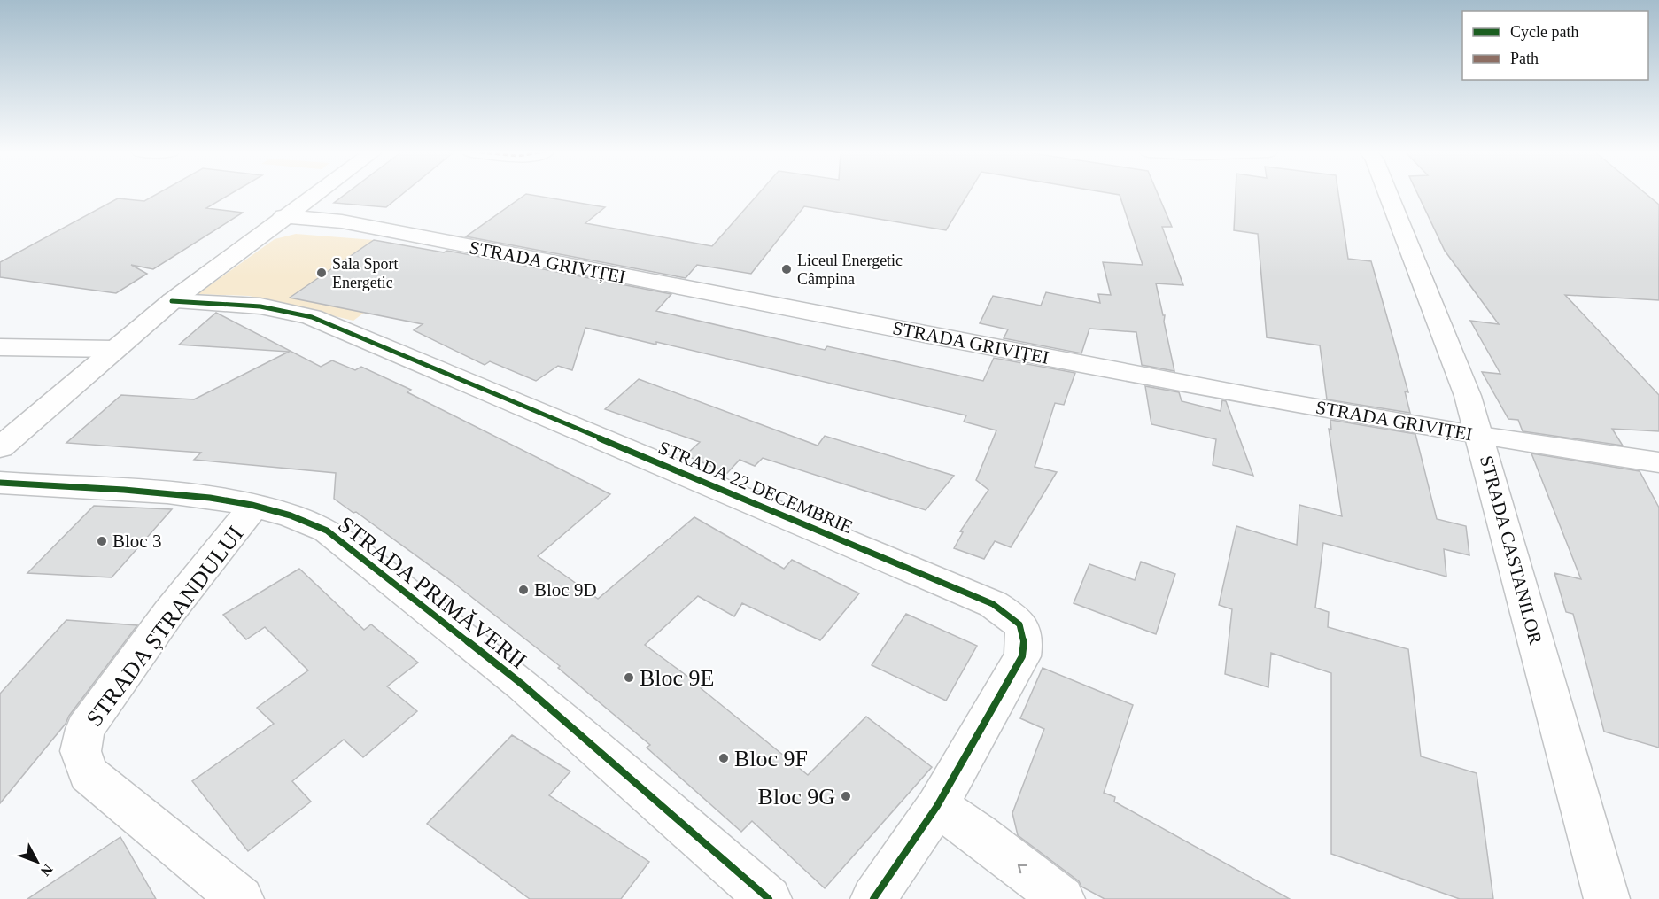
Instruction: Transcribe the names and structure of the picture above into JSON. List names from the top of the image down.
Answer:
{
  "streets": {
    "street": [
      "STRADA GRIVIȚEI",
      "STRADA 22 DECEMBRIE",
      "STRADA CASTANILOR",
      "STRADA PRIMĂVERII",
      "STRADA ȘTRANDULUI"
    ]
  },
  "crossings": [
    ["STRADA GRIVIȚEI", "STRADA CASTANILOR"],
    ["STRADA PRIMĂVERII", "STRADA ȘTRANDULUI"]
  ],
  "places": [
    "Liceul Energetic Câmpina",
    "Sala Sport Energetic",
    "Bloc 3",
    "Bloc 9D",
    "Bloc 9E",
    "Bloc 9F",
    "Bloc 9G"
  ],
  "legend": ["Cycle path", "Path"],
  "north": "bottom right"
}
